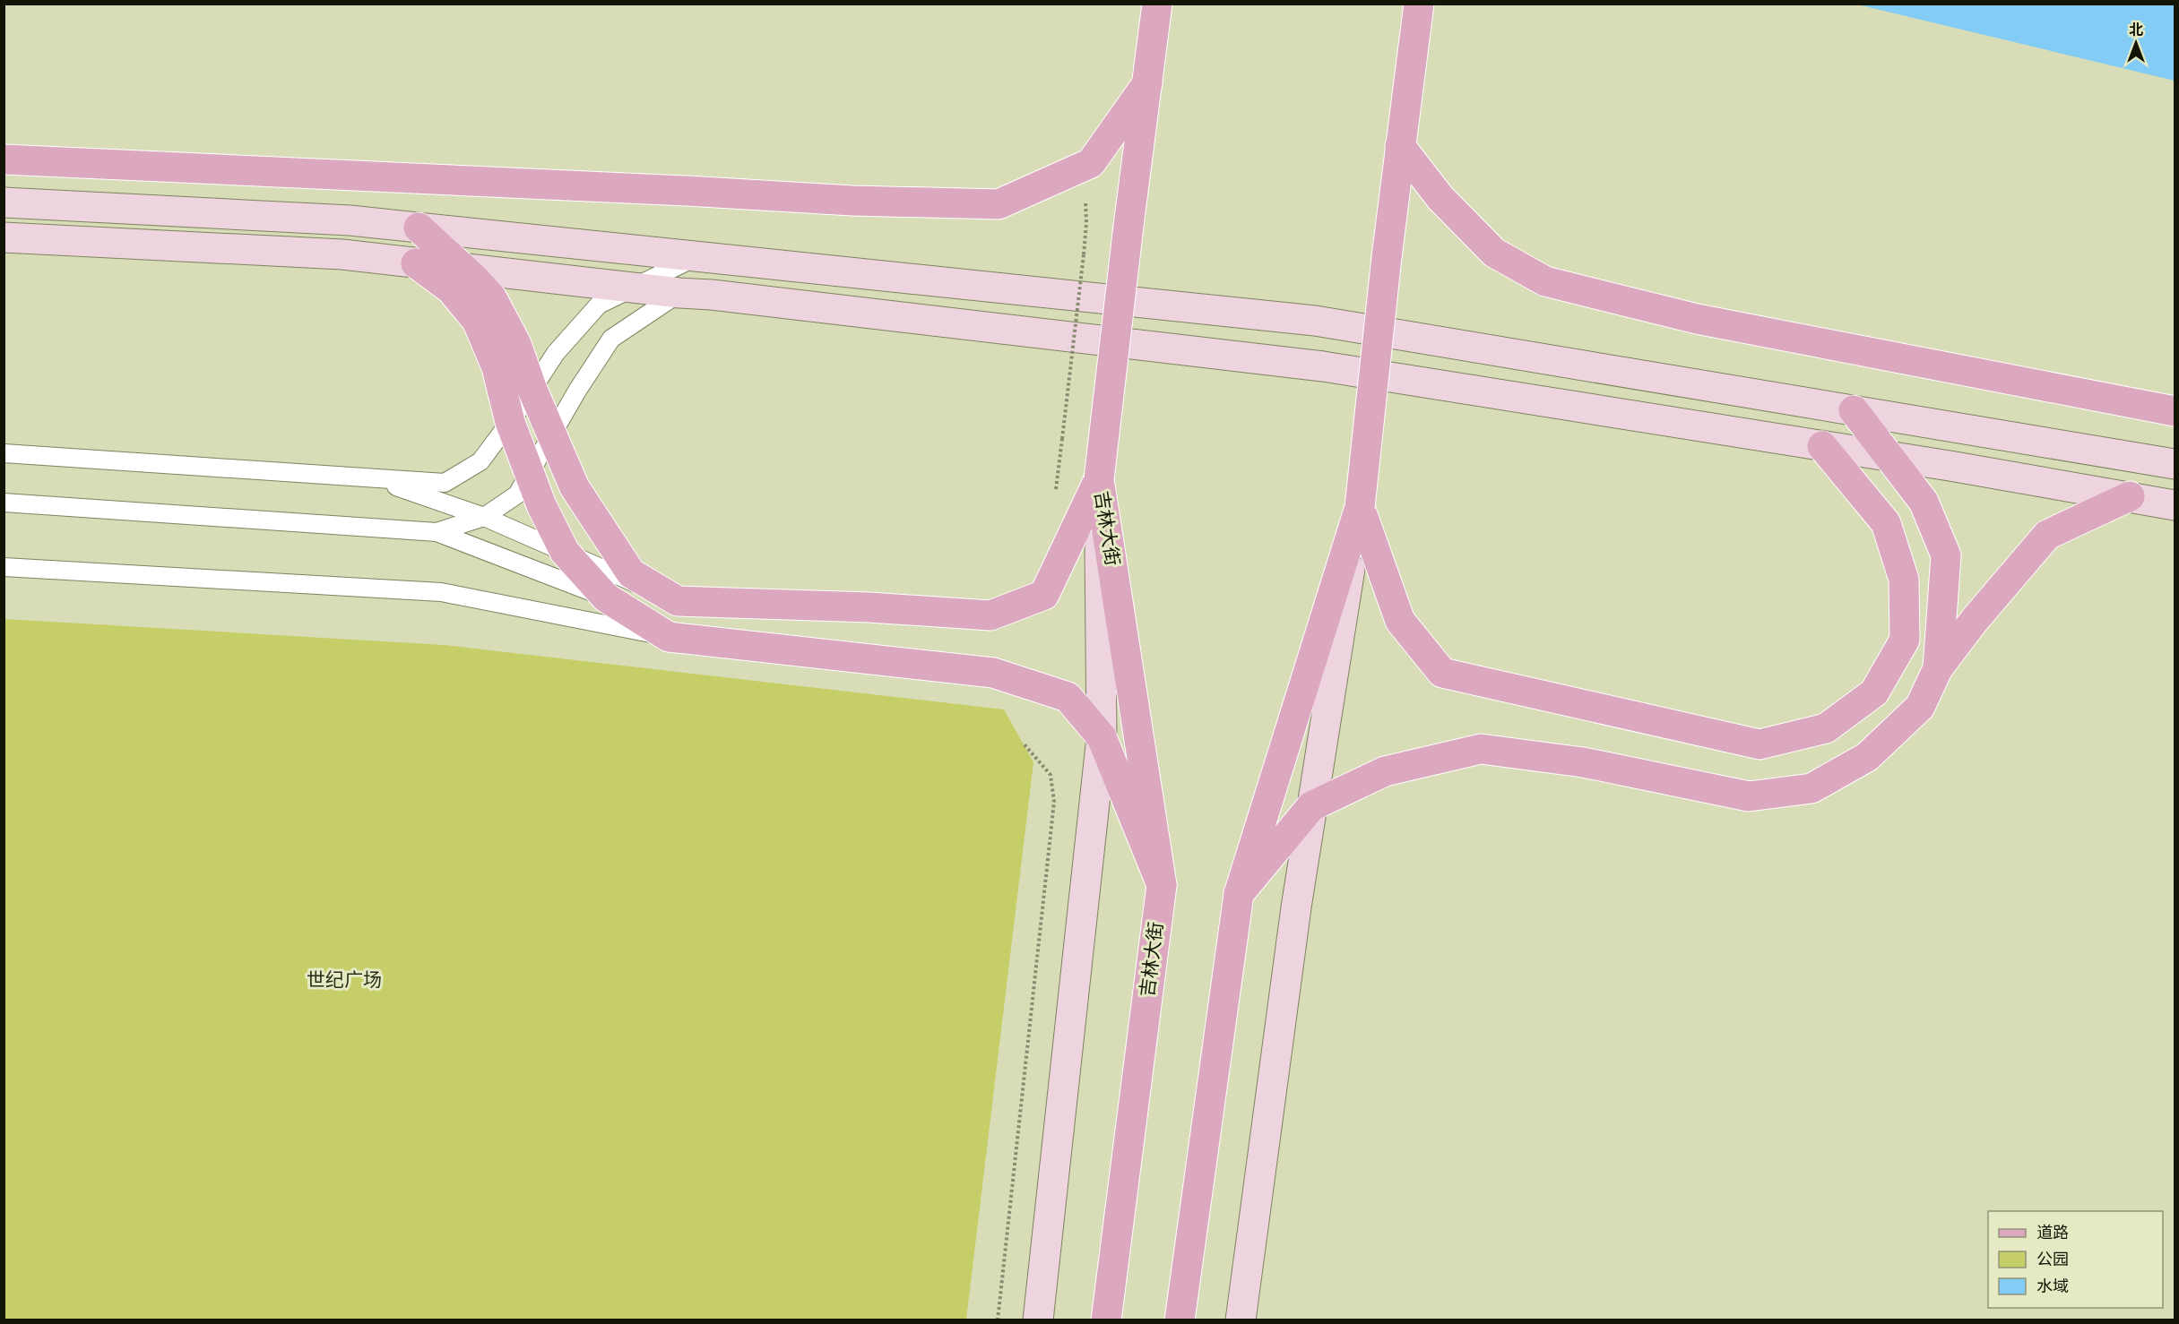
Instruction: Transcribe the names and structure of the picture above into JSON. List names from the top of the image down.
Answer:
{
  "streets": {
    "main road": ["吉林大街"]
  },
  "parks": ["世纪广场"],
  "legend": ["道路", "公园", "水域"],
  "north": "top"
}
